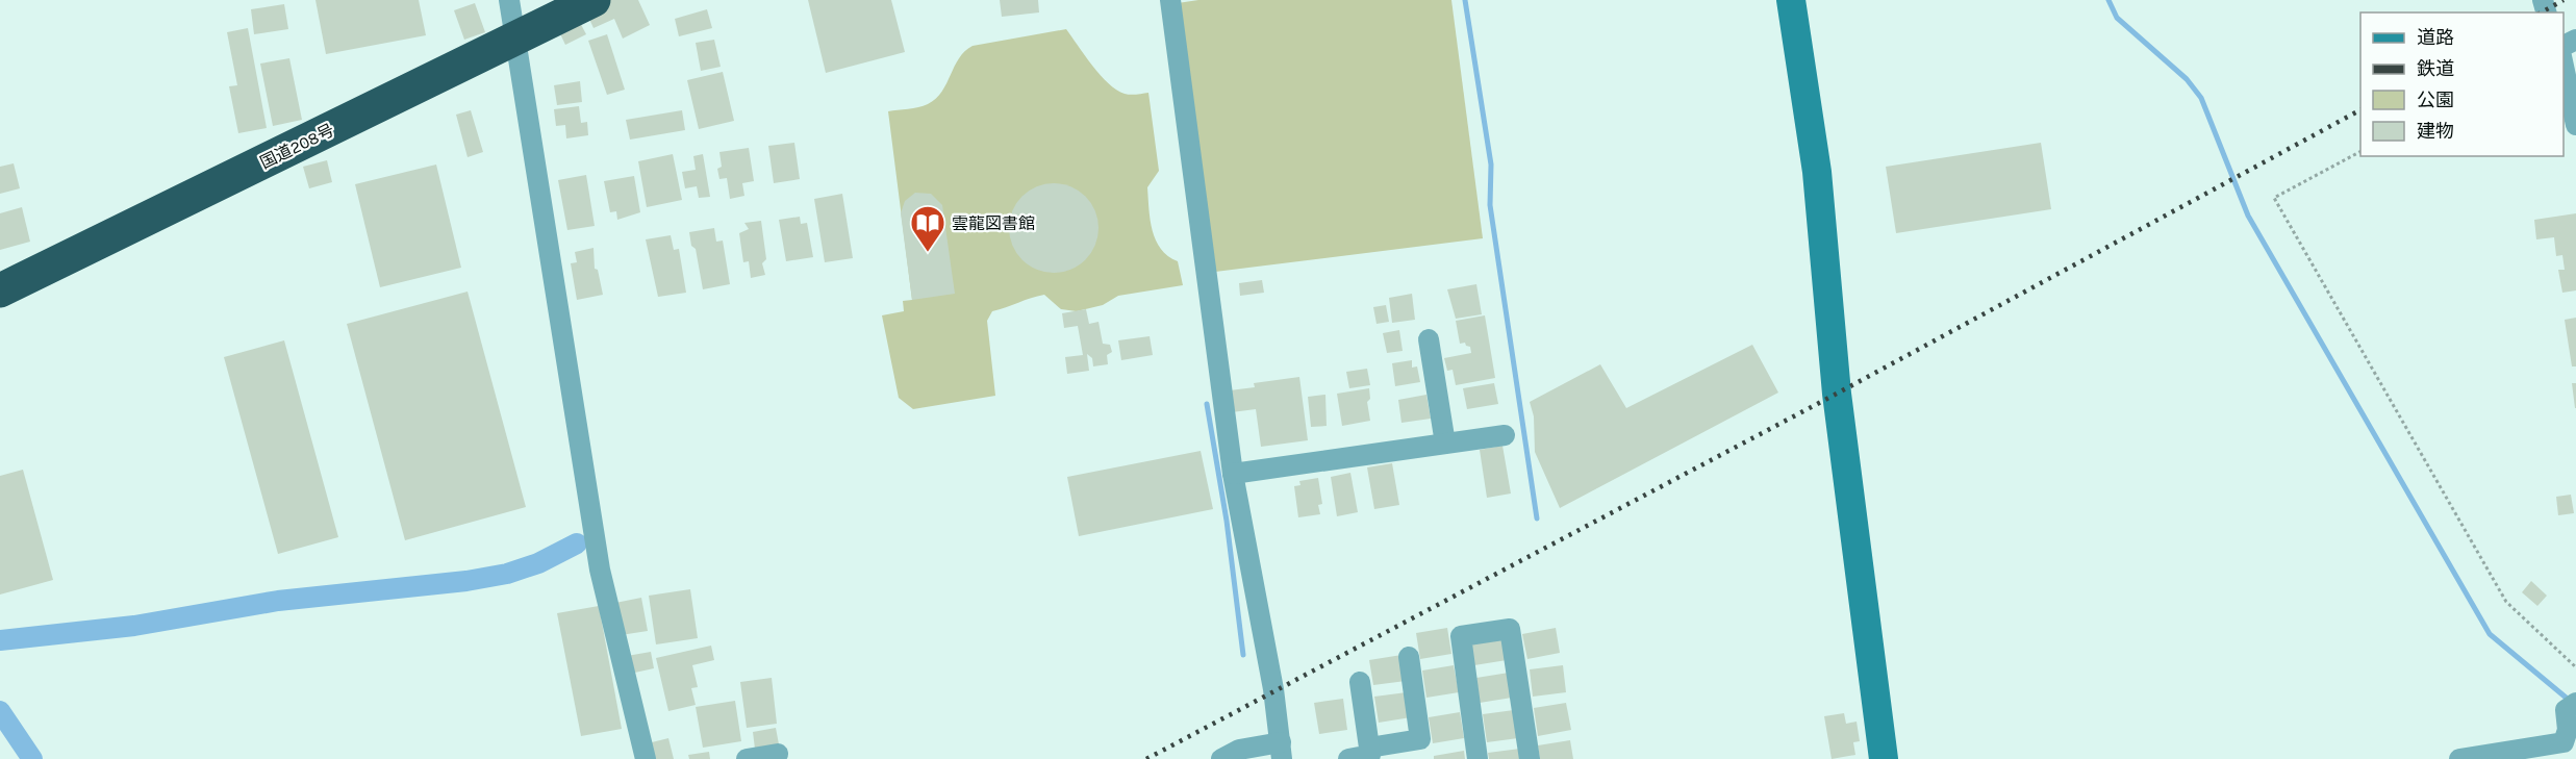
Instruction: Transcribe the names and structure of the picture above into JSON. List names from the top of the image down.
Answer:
{
  "streets": {
    "highway": ["国道208号"]
  },
  "places": {
    "library": ["雲龍図書館"]
  },
  "legend": [
    "道路",
    "鉄道",
    "公園",
    "建物"
  ]
}
